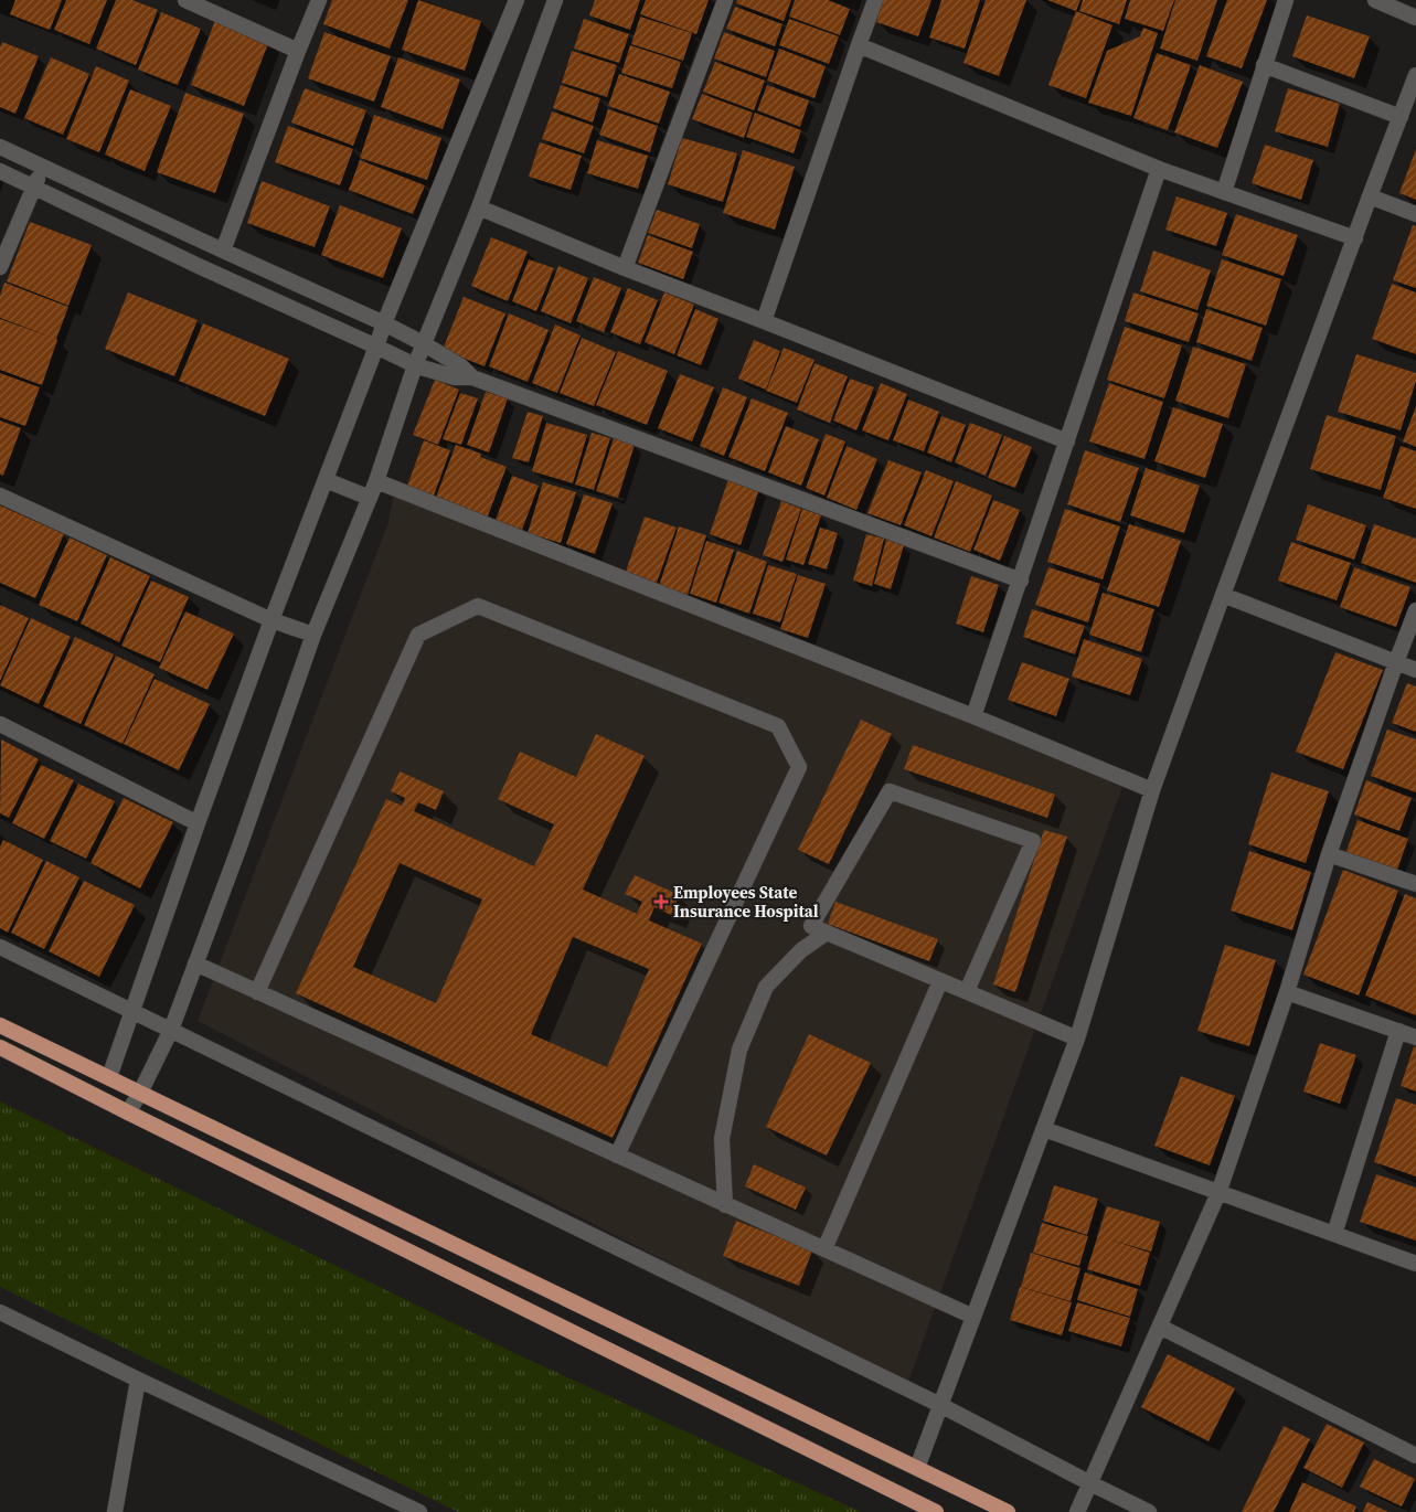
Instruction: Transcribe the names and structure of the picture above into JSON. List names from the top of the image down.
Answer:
{
  "places": {
    "health": ["Employees State Insurance Hospital"]
  }
}
